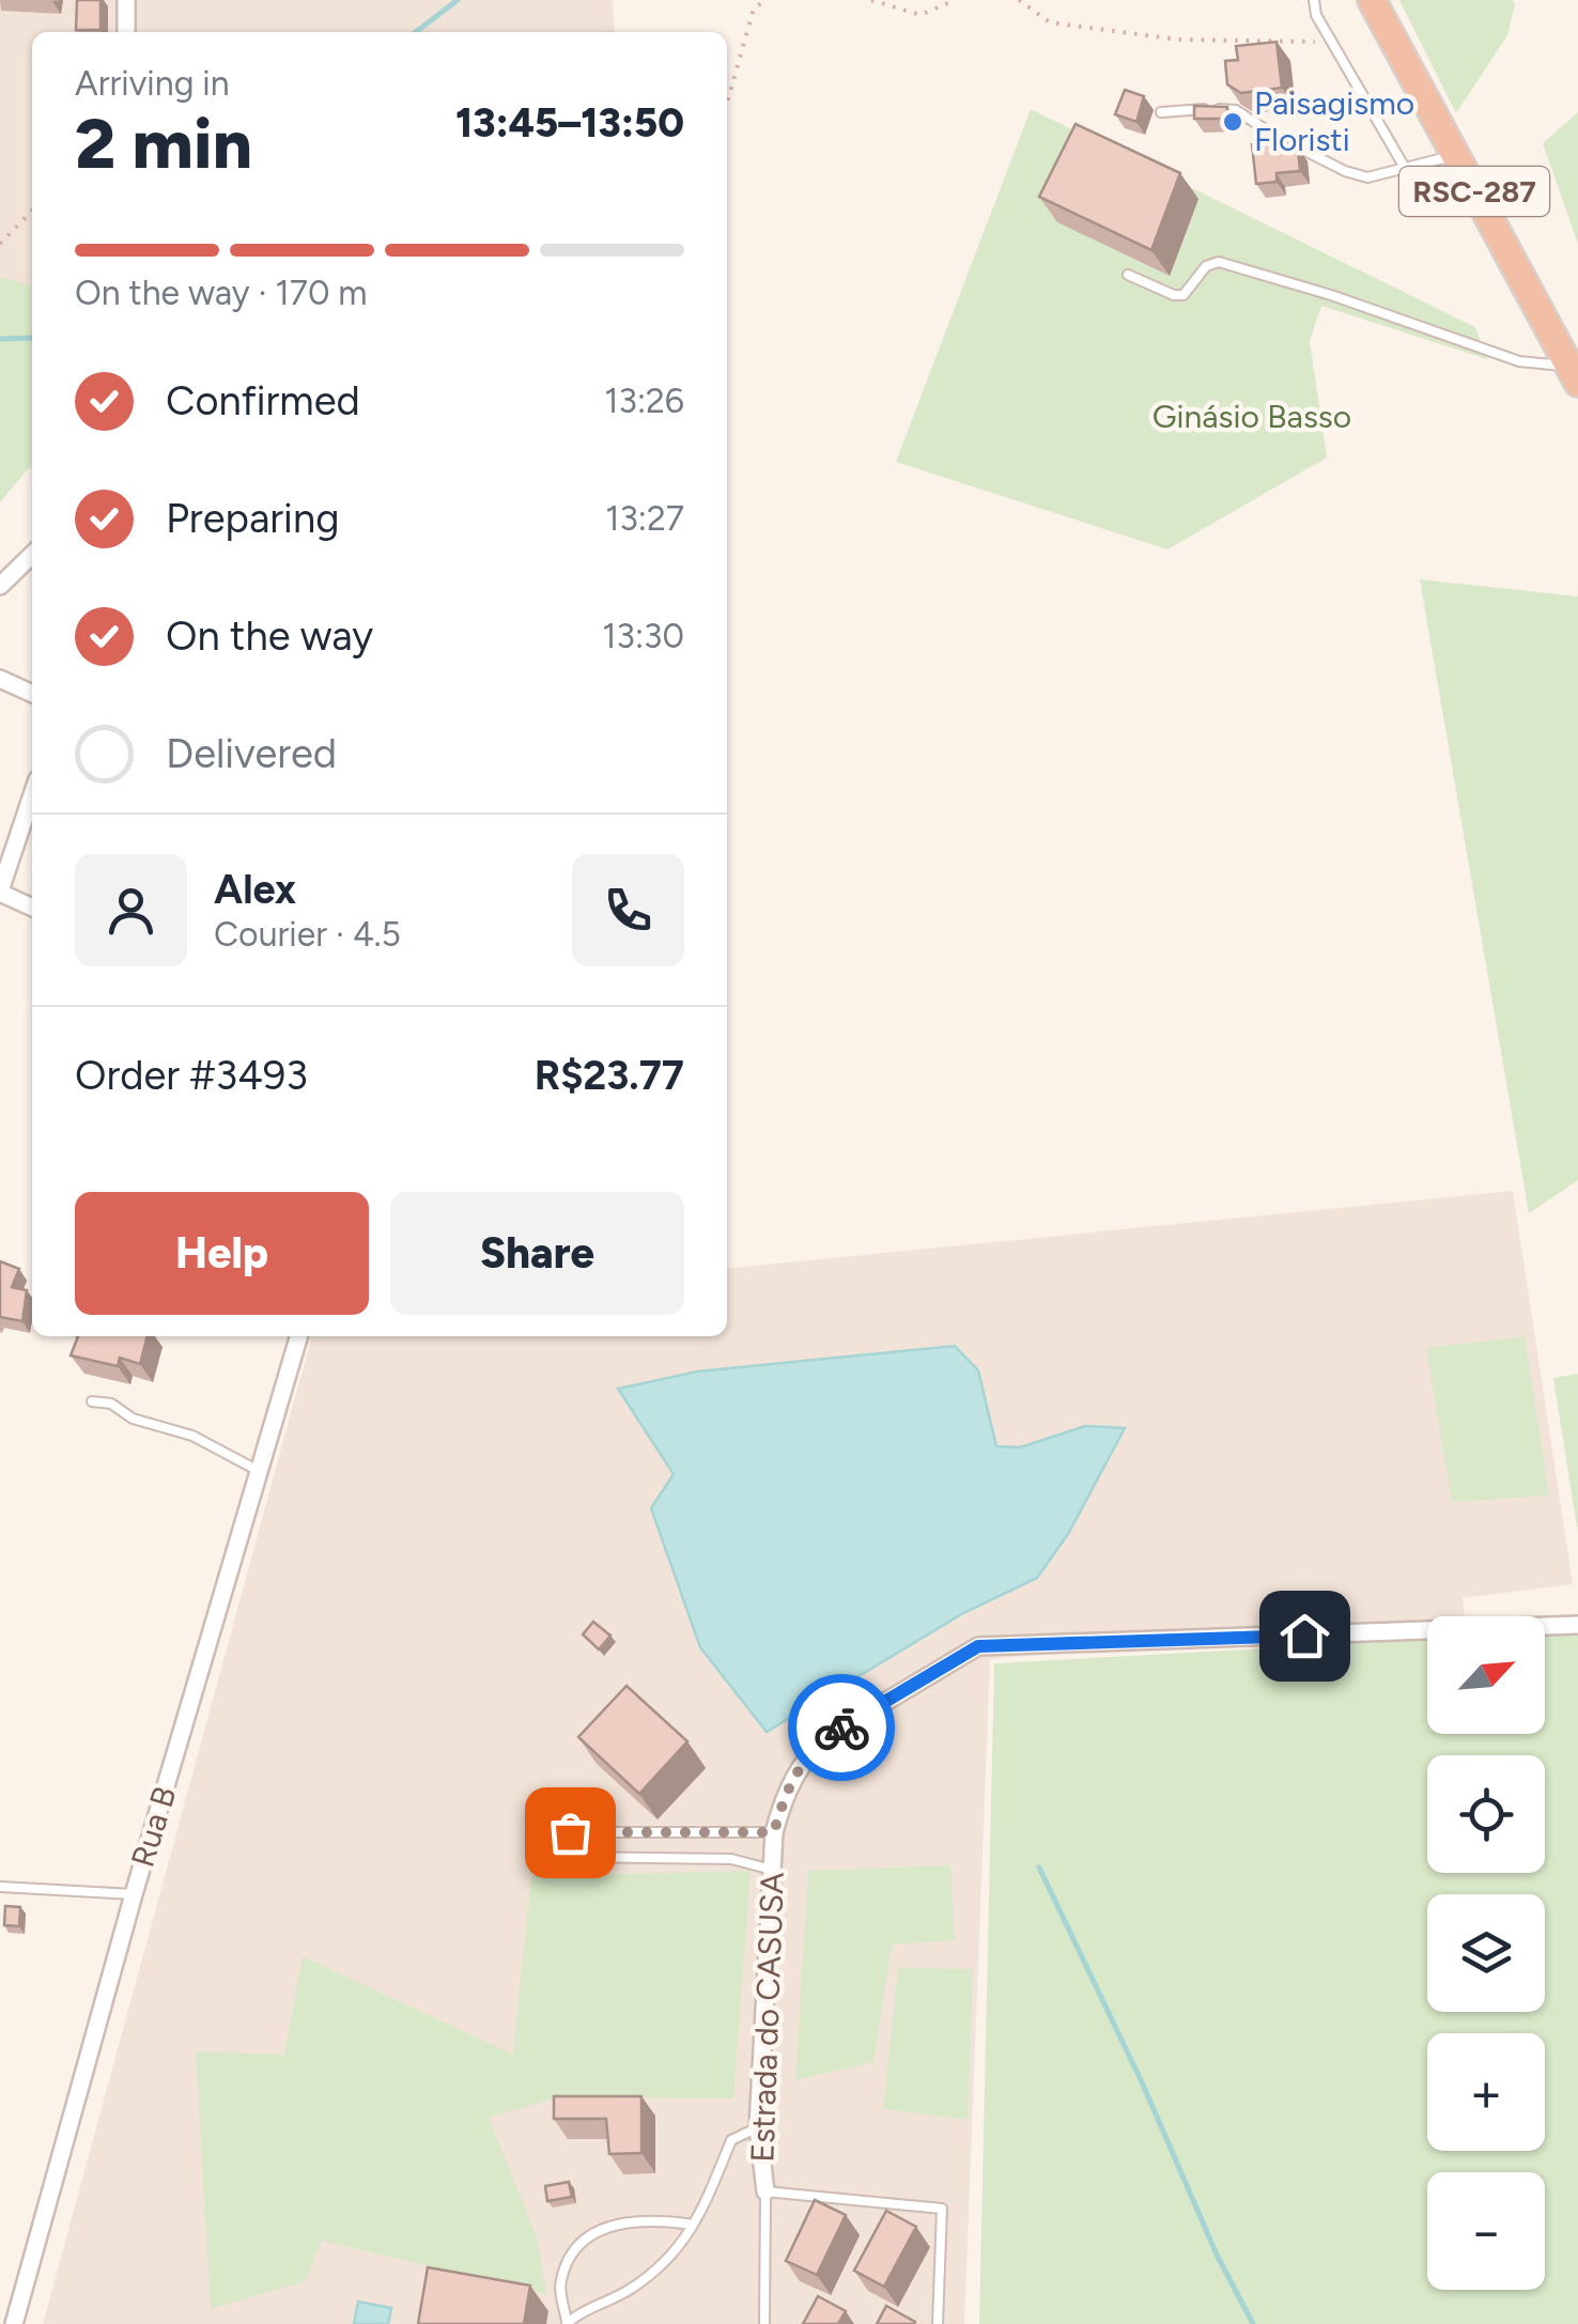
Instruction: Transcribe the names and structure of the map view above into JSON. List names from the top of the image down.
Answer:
{
  "streets": {
    "highway": ["RSC-287"],
    "street": ["Rua B", "Estrada do CASUSA"]
  },
  "parks": ["Ginásio Basso"],
  "places": ["Paisagismo Floristi"],
  "north": "top right",
  "page": {
    "heading": ["2 min", "Arriving in", "13:45–13:50"],
    "panel": [
      "Alex",
      "Courier · 4.5",
      "Order #3493",
      "R$23.77"
    ],
    "bar": "On the way · 170 m",
    "list": [
      ["Confirmed", "13:26"],
      ["Preparing", "13:27"],
      ["On the way", "13:30"],
      "Delivered"
    ],
    "buttons": ["Help", "Share"],
    "map_buttons": ["+", "−"]
  }
}
